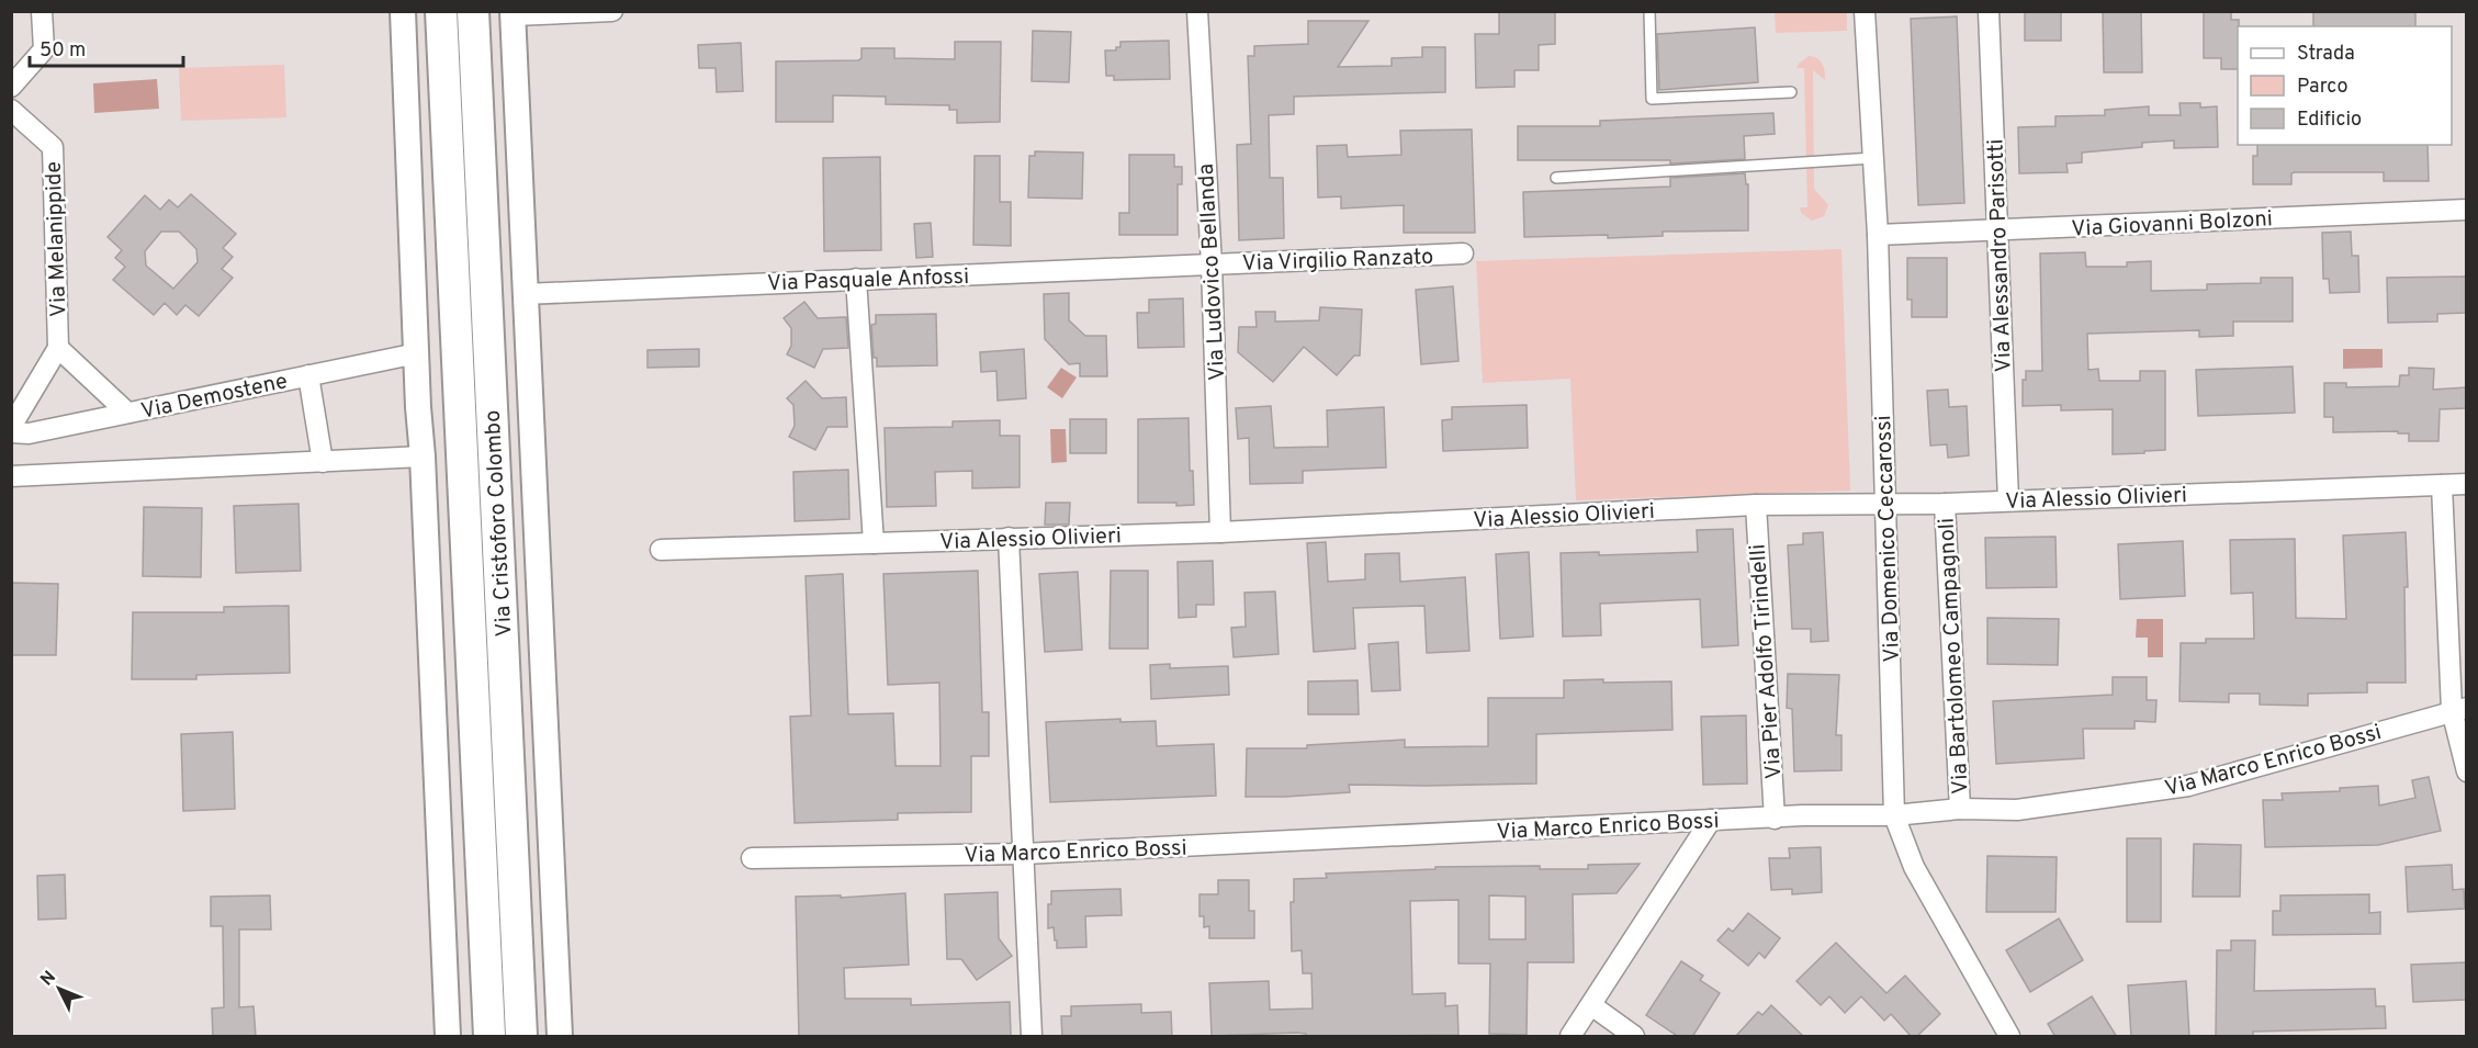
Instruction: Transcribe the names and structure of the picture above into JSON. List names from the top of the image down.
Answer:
{
  "streets": {
    "main road": ["Via Cristoforo Colombo"],
    "street": [
      "Via Giovanni Bolzoni",
      "Via Melanippide",
      "Via Alessandro Parisotti",
      "Via Virgilio Ranzato",
      "Via Ludovico Bellanda",
      "Via Pasquale Anfossi",
      "Via Demostene",
      "Via Alessio Olivieri",
      "Via Domenico Ceccarossi",
      "Via Bartolomeo Campagnoli",
      "Via Pier Adolfo Tirindelli",
      "Via Marco Enrico Bossi"
    ]
  },
  "crossings": [
    ["Via Giovanni Bolzoni", "Via Alessandro Parisotti"],
    ["Via Giovanni Bolzoni", "Via Domenico Ceccarossi"],
    ["Via Melanippide", "Via Demostene"],
    ["Via Alessandro Parisotti", "Via Alessio Olivieri"],
    ["Via Virgilio Ranzato", "Via Ludovico Bellanda"],
    ["Via Virgilio Ranzato", "Via Pasquale Anfossi"],
    ["Via Ludovico Bellanda", "Via Pasquale Anfossi"],
    ["Via Ludovico Bellanda", "Via Alessio Olivieri"],
    ["Via Pasquale Anfossi", "Via Cristoforo Colombo"],
    ["Via Alessio Olivieri", "Via Domenico Ceccarossi"],
    ["Via Alessio Olivieri", "Via Bartolomeo Campagnoli"],
    ["Via Alessio Olivieri", "Via Pier Adolfo Tirindelli"],
    ["Via Domenico Ceccarossi", "Via Marco Enrico Bossi"],
    ["Via Bartolomeo Campagnoli", "Via Marco Enrico Bossi"],
    ["Via Pier Adolfo Tirindelli", "Via Marco Enrico Bossi"]
  ],
  "legend": ["Strada", "Parco", "Edificio"],
  "scale_bar": "50 m",
  "north": "top left"
}
